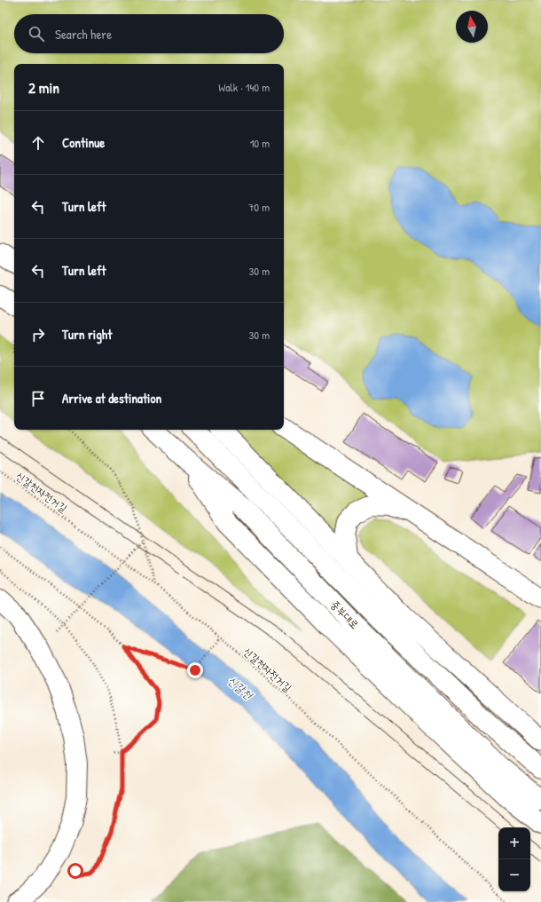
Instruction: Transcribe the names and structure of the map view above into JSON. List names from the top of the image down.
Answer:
{
  "streets": {
    "main road": ["중부대로"],
    "path": ["신갈천자전거길"]
  },
  "water": ["신갈천"],
  "north": "top",
  "page": {
    "search": "Search here",
    "heading": ["2 min", "Walk · 140 m"],
    "list": [
      ["Continue", "10 m"],
      ["Turn left", "70 m"],
      ["Turn left", "30 m"],
      ["Turn right", "30 m"],
      "Arrive at destination"
    ],
    "map_buttons": ["+", "−"]
  }
}
